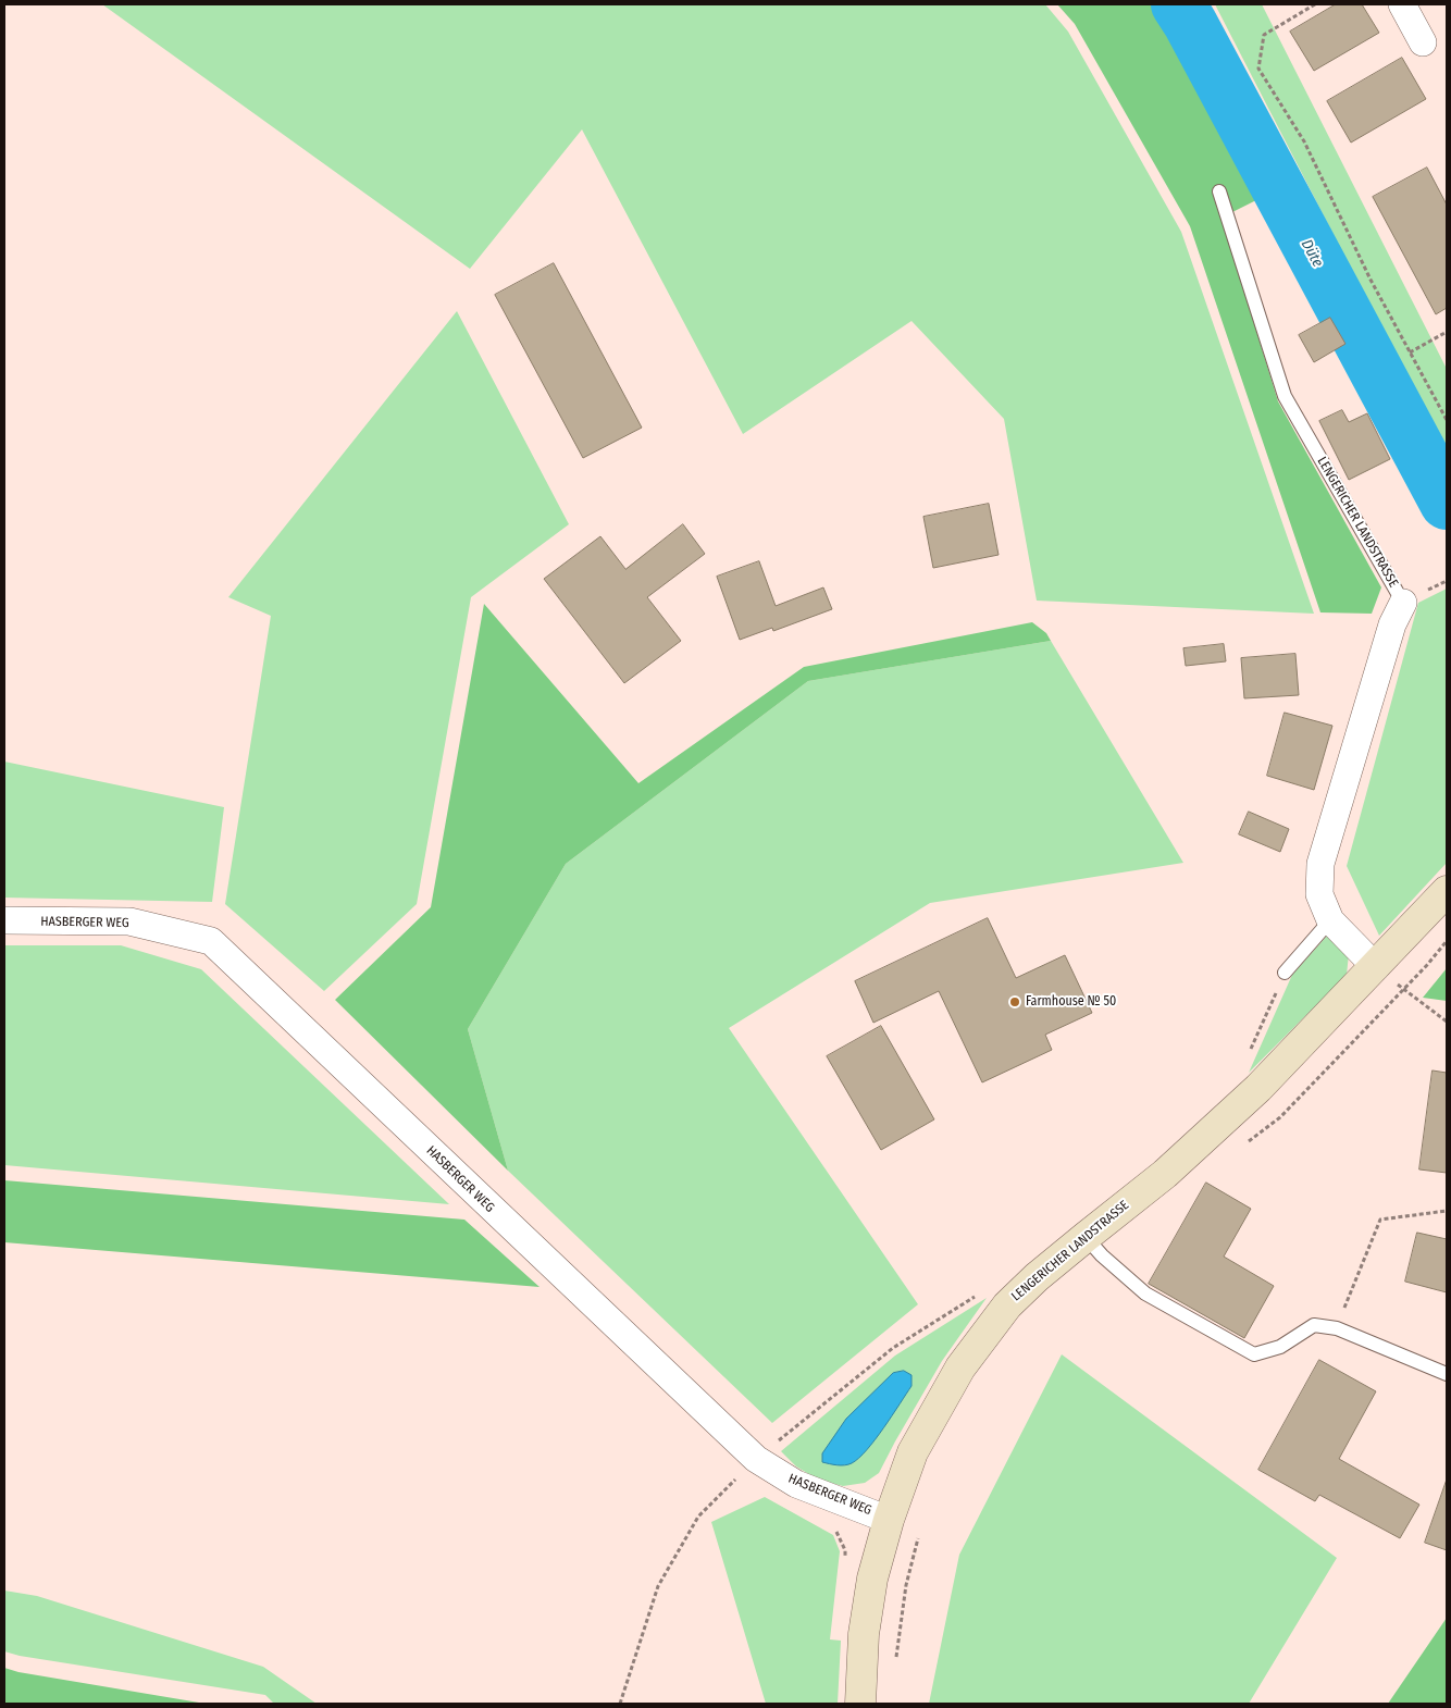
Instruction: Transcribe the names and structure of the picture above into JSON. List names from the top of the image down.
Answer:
{
  "streets": {
    "main road": ["LENGERICHER LANDSTRASSE"],
    "street": ["HASBERGER WEG"]
  },
  "crossings": [
    ["LENGERICHER LANDSTRASSE", "HASBERGER WEG"]
  ],
  "water": ["Düte"],
  "places": ["Farmhouse № 50"]
}
